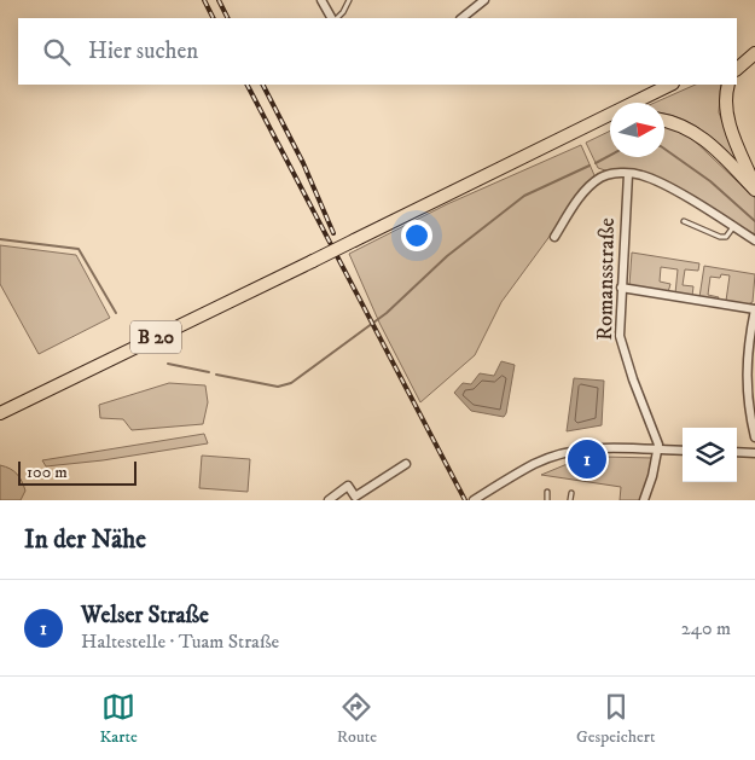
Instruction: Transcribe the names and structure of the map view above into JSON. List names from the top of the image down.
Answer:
{
  "streets": {
    "highway": ["B 20"],
    "street": ["Romansstraße"]
  },
  "scale_bar": "100 m",
  "north": "right",
  "page": {
    "search": "Hier suchen",
    "pins": "1",
    "scale": "100 m",
    "heading": "In der Nähe",
    "list": [
      {
        "mark": "1",
        "name": "Welser Straße",
        "note": "Haltestelle · Tuam Straße",
        "value": "240 m"
      }
    ],
    "nav": ["Karte", "Route", "Gespeichert"]
  }
}
